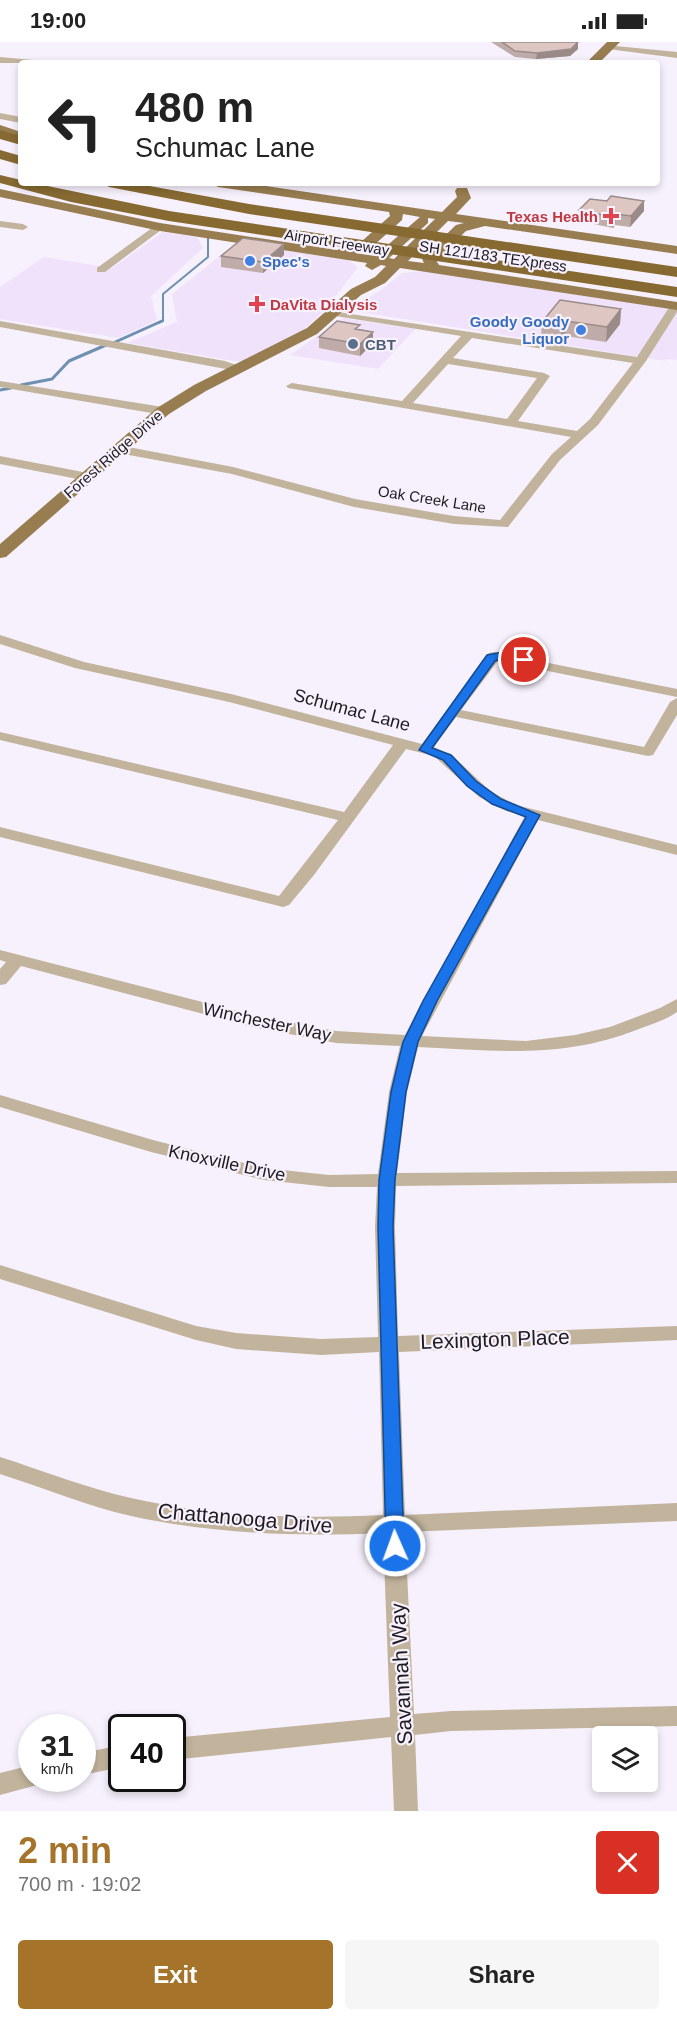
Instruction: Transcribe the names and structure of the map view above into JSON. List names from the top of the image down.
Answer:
{
  "streets": {
    "highway": ["Airport Freeway", "SH 121/183 TEXpress"],
    "main road": ["Forest Ridge Drive"],
    "street": [
      "Oak Creek Lane",
      "Schumac Lane",
      "Winchester Way",
      "Knoxville Drive",
      "Lexington Place",
      "Chattanooga Drive",
      "Savannah Way"
    ]
  },
  "crossings": [
    ["Airport Freeway", "SH 121/183 TEXpress"],
    ["Airport Freeway", "Forest Ridge Drive"],
    ["Forest Ridge Drive", "Oak Creek Lane"],
    ["Schumac Lane", "Savannah Way"],
    ["Winchester Way", "Savannah Way"],
    ["Knoxville Drive", "Savannah Way"],
    ["Lexington Place", "Savannah Way"],
    ["Chattanooga Drive", "Savannah Way"]
  ],
  "places": {
    "health": ["Texas Health", "DaVita Dialysis"],
    "other": ["Spec's", "Goody Goody Liquor", "CBT"]
  },
  "page": {
    "status": "19:00",
    "turn": ["480 m", "Schumac Lane"],
    "speed": "31 km/h",
    "limit": "40",
    "heading": ["2 min", "700 m · 19:02"],
    "buttons": ["Exit", "Share"]
  }
}
